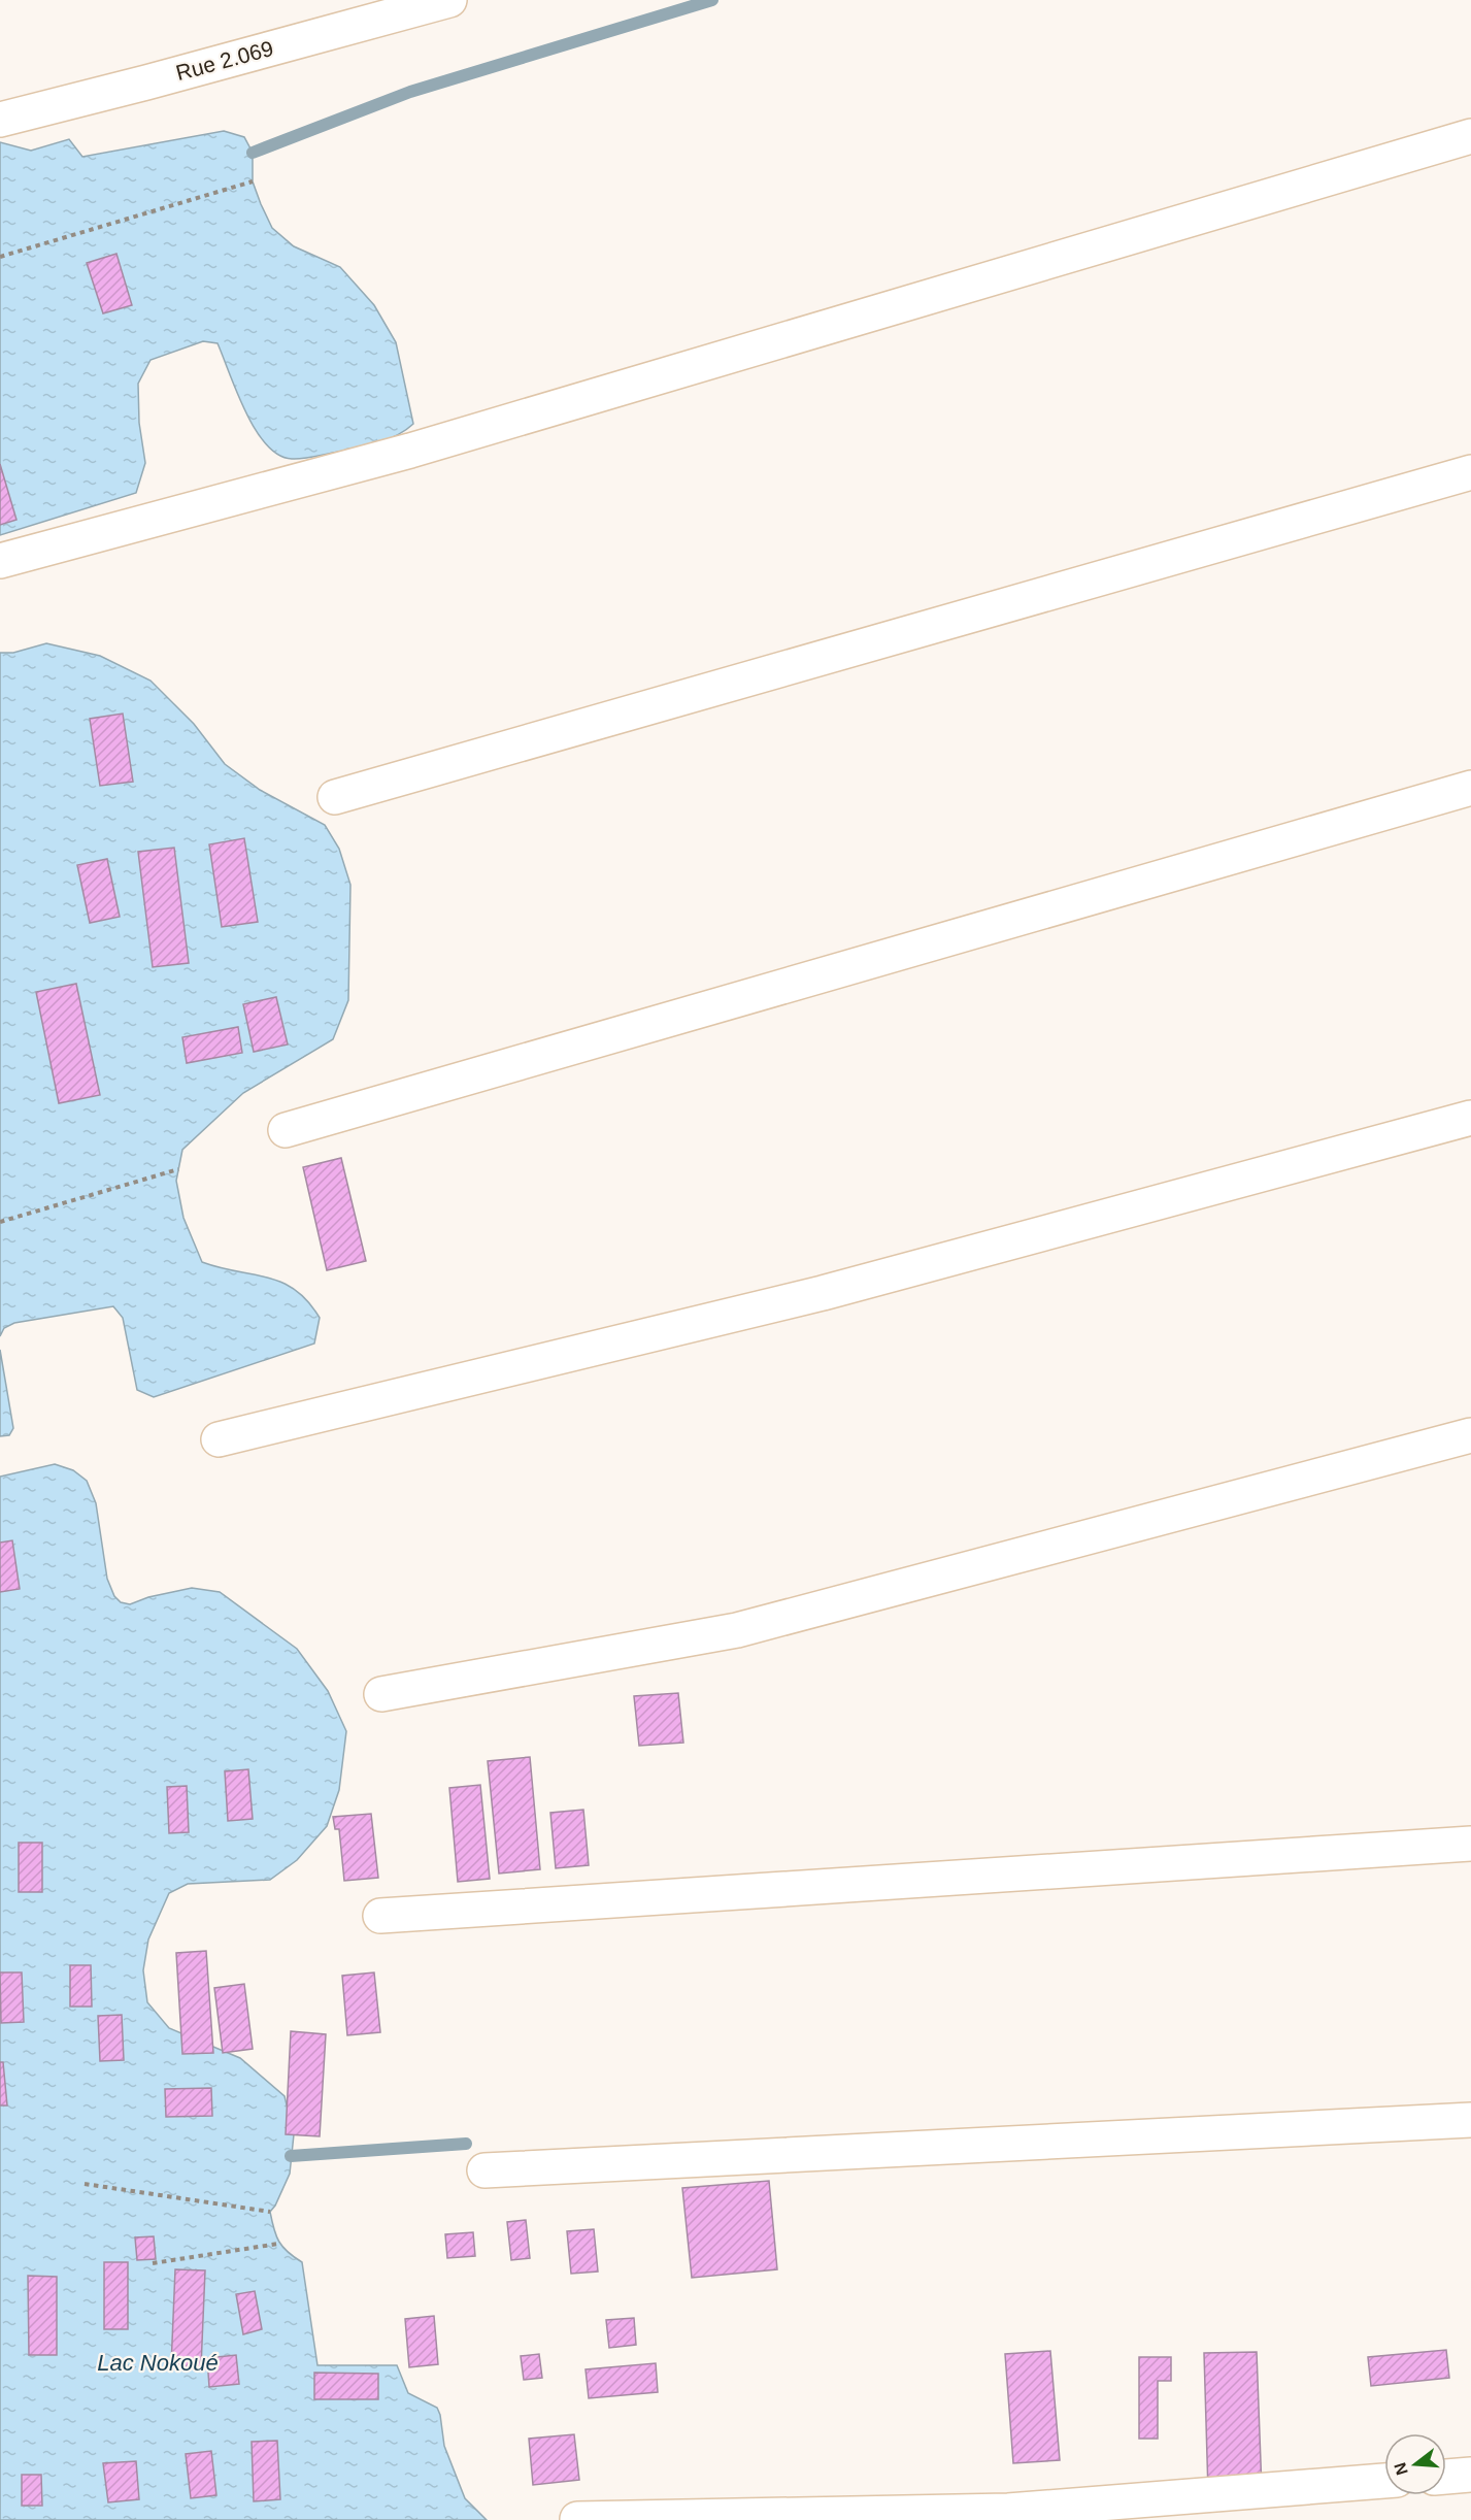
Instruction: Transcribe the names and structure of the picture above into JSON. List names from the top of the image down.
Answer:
{
  "streets": {
    "street": ["Rue 2.069"]
  },
  "water": ["Lac Nokoué"],
  "north": "left"
}
